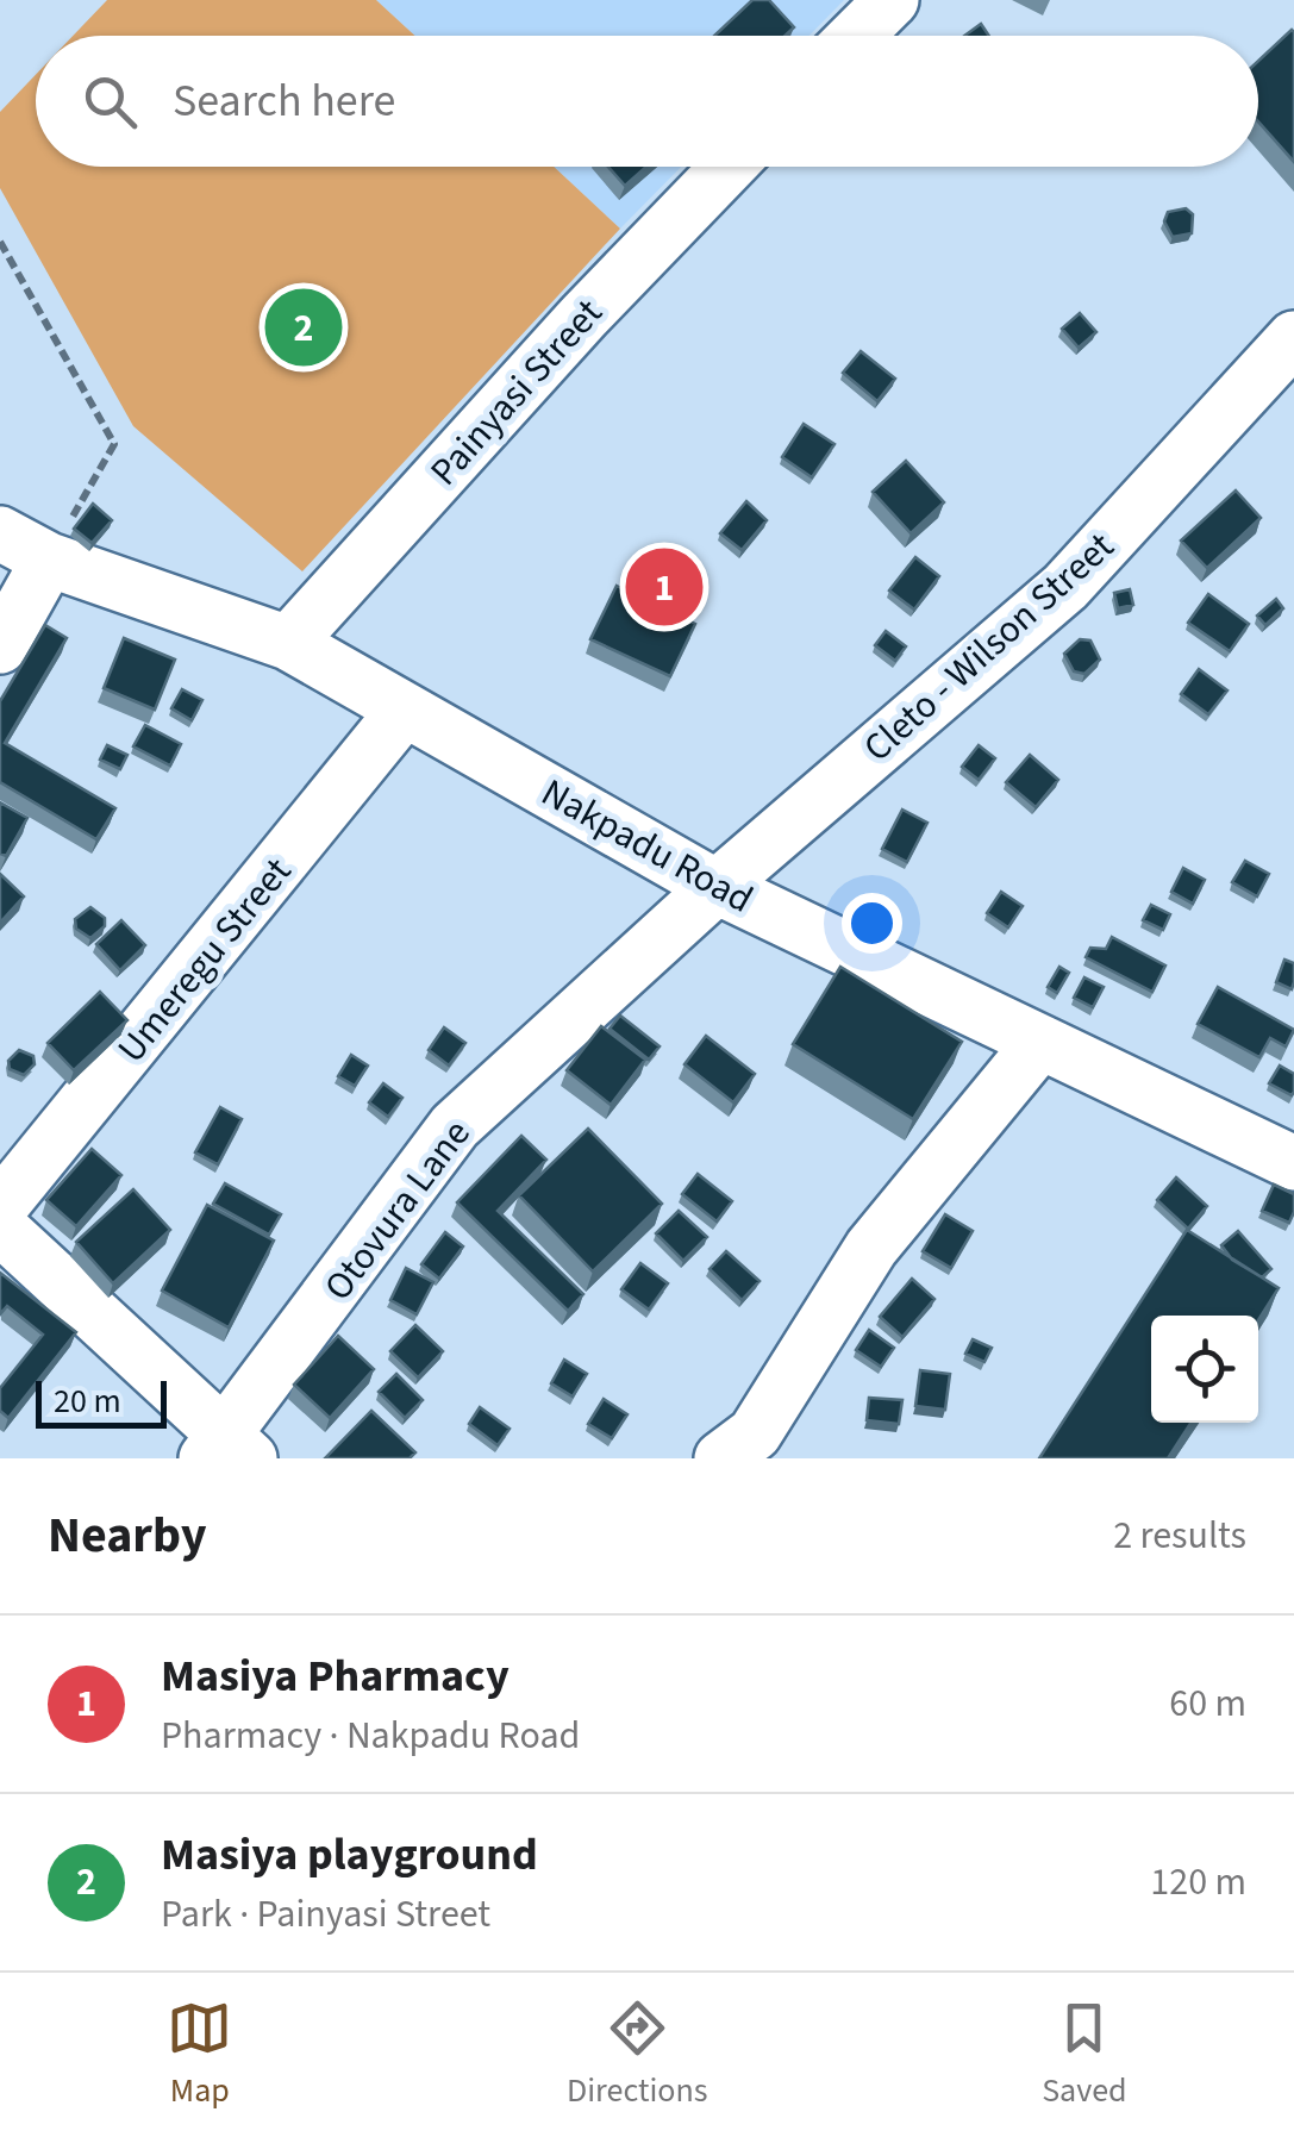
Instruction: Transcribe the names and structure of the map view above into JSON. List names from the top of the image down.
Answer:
{
  "streets": {
    "street": [
      "Painyasi Street",
      "Cleto - Wilson Street",
      "Nakpadu Road",
      "Umeregu Street",
      "Otovura Lane"
    ]
  },
  "crossings": [
    ["Painyasi Street", "Nakpadu Road"],
    ["Cleto - Wilson Street", "Nakpadu Road"],
    ["Cleto - Wilson Street", "Otovura Lane"],
    ["Nakpadu Road", "Umeregu Street"],
    ["Nakpadu Road", "Otovura Lane"]
  ],
  "scale_bar": "20 m",
  "page": {
    "search": "Search here",
    "pins": ["2", "1"],
    "scale": "20 m",
    "heading": ["Nearby", "2 results"],
    "list": [
      {
        "mark": "1",
        "name": "Masiya Pharmacy",
        "note": "Pharmacy · Nakpadu Road",
        "value": "60 m"
      },
      {
        "mark": "2",
        "name": "Masiya playground",
        "note": "Park · Painyasi Street",
        "value": "120 m"
      }
    ],
    "nav": ["Map", "Directions", "Saved"]
  }
}
